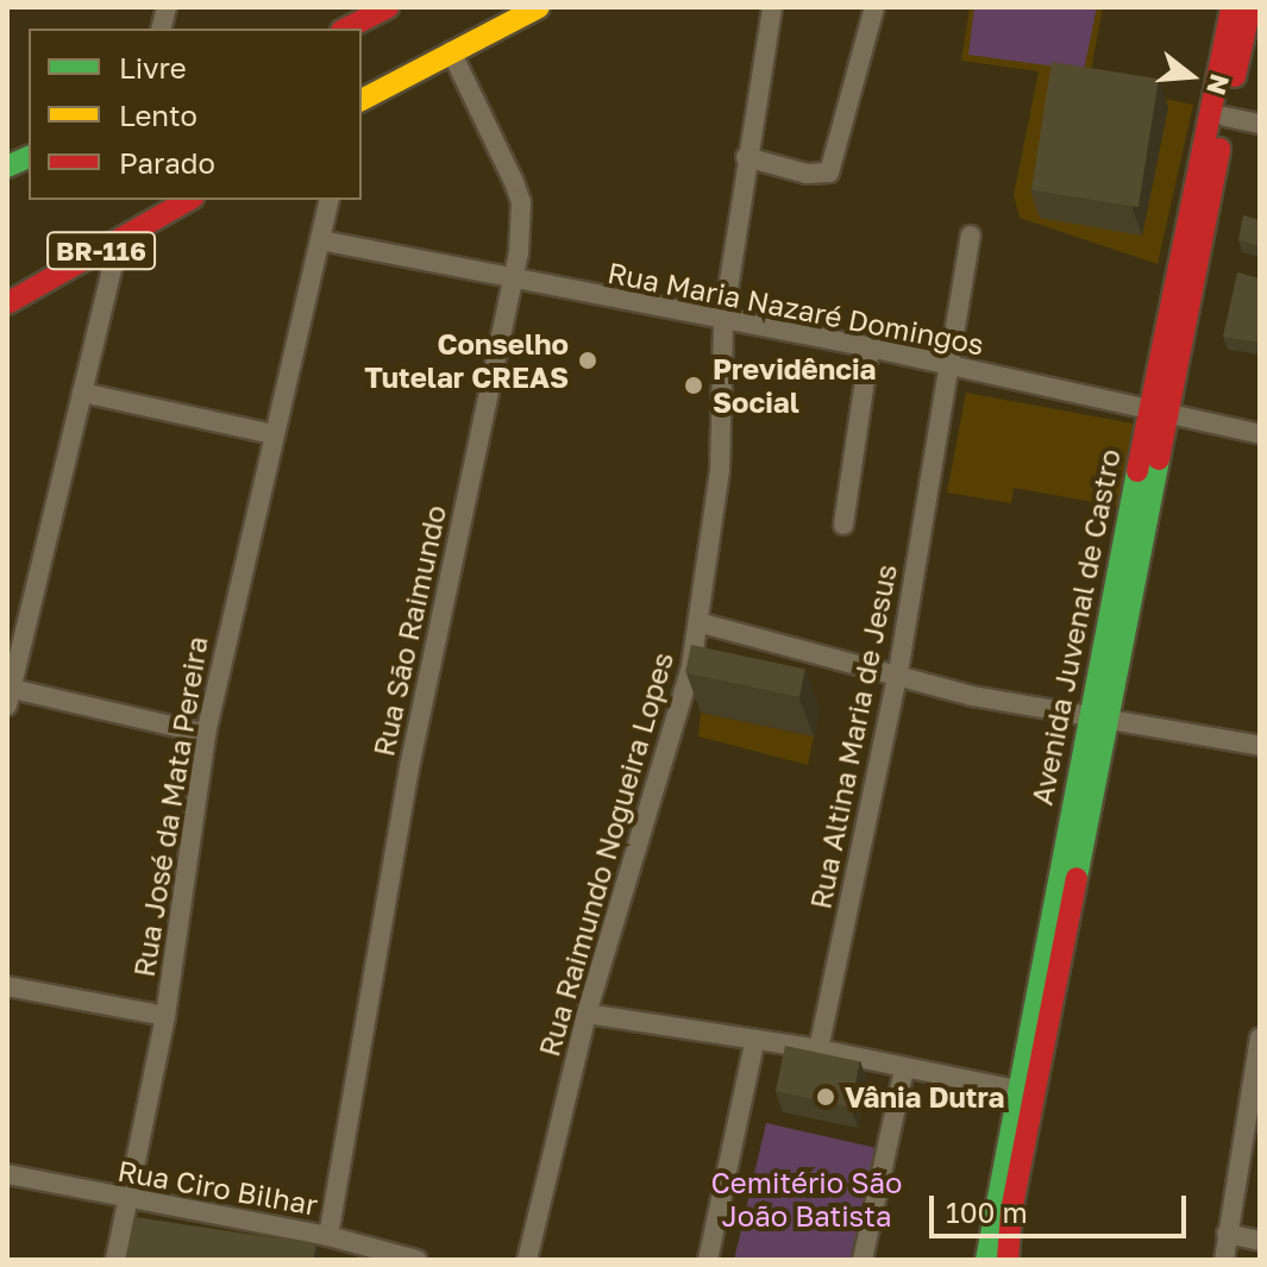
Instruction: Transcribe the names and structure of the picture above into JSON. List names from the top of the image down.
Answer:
{
  "streets": {
    "main road": ["BR-116", "Avenida Juvenal de Castro"],
    "street": [
      "Rua Maria Nazaré Domingos",
      "Rua São Raimundo",
      "Rua Altina Maria de Jesus",
      "Rua José da Mata Pereira",
      "Rua Raimundo Nogueira Lopes",
      "Rua Ciro Bilhar"
    ]
  },
  "crossings": [
    ["Rua Maria Nazaré Domingos", "Avenida Juvenal de Castro"],
    ["Rua Maria Nazaré Domingos", "Rua São Raimundo"],
    ["Rua Maria Nazaré Domingos", "Rua Altina Maria de Jesus"],
    ["Rua Maria Nazaré Domingos", "Rua José da Mata Pereira"],
    ["Rua Maria Nazaré Domingos", "Rua Raimundo Nogueira Lopes"],
    ["Rua São Raimundo", "Rua Ciro Bilhar"],
    ["Rua José da Mata Pereira", "Rua Ciro Bilhar"]
  ],
  "parks": ["Cemitério São João Batista"],
  "places": ["Conselho Tutelar CREAS", "Previdência Social", "Vânia Dutra"],
  "legend": ["Livre", "Lento", "Parado"],
  "scale_bar": "100 m",
  "north": "right"
}
